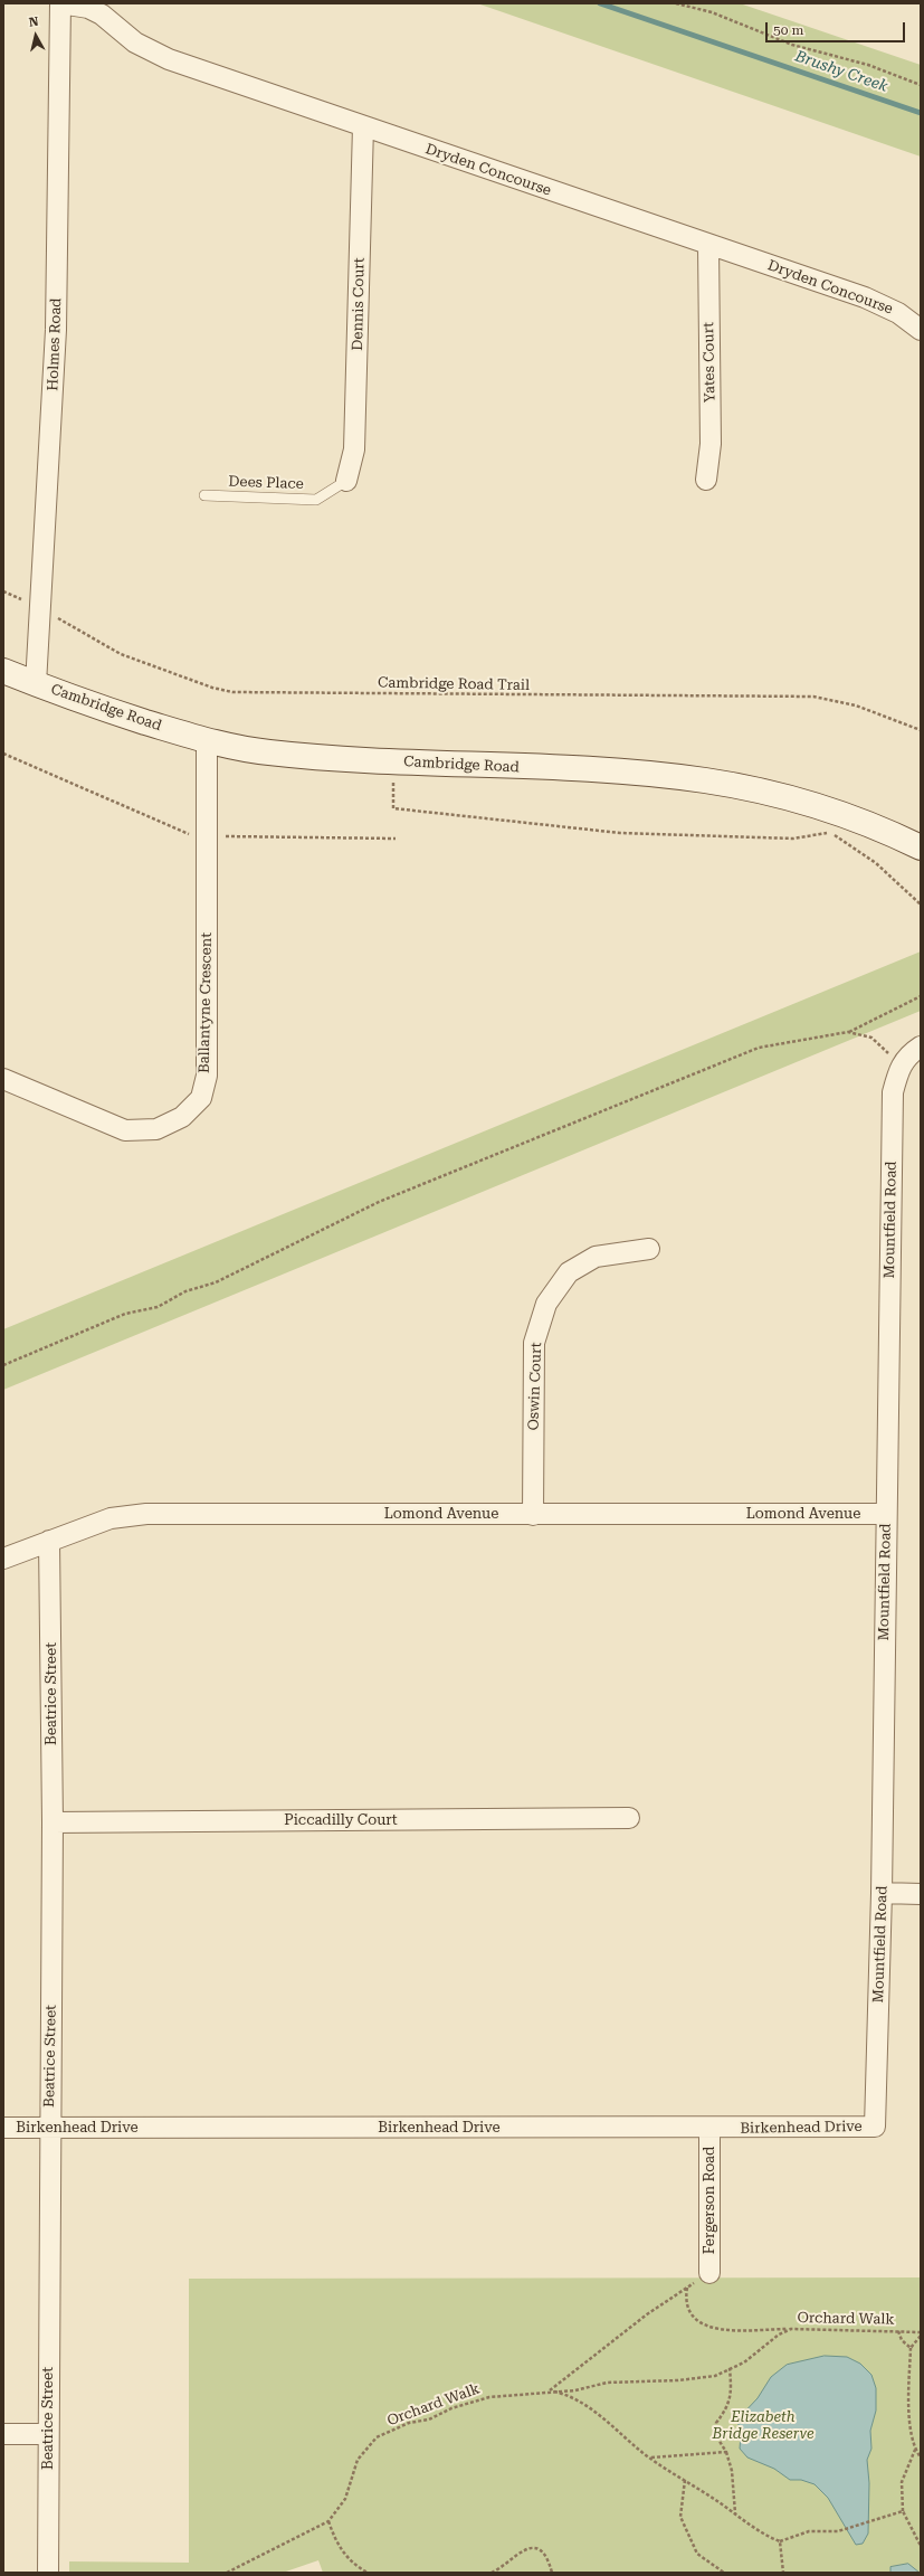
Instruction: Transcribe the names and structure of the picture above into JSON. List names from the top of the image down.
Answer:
{
  "streets": {
    "main road": ["Cambridge Road"],
    "street": [
      "Dryden Concourse",
      "Dennis Court",
      "Holmes Road",
      "Yates Court",
      "Ballantyne Crescent",
      "Mountfield Road",
      "Oswin Court",
      "Lomond Avenue",
      "Beatrice Street",
      "Piccadilly Court",
      "Birkenhead Drive",
      "Fergerson Road"
    ],
    "lane": ["Dees Place"],
    "path": ["Cambridge Road Trail", "Orchard Walk"]
  },
  "crossings": [
    ["Dryden Concourse", "Dennis Court"],
    ["Dryden Concourse", "Holmes Road"],
    ["Dryden Concourse", "Yates Court"],
    ["Dennis Court", "Dees Place"],
    ["Holmes Road", "Cambridge Road Trail"],
    ["Holmes Road", "Cambridge Road"],
    ["Cambridge Road", "Ballantyne Crescent"],
    ["Mountfield Road", "Lomond Avenue"],
    ["Mountfield Road", "Birkenhead Drive"],
    ["Oswin Court", "Lomond Avenue"],
    ["Lomond Avenue", "Beatrice Street"],
    ["Beatrice Street", "Piccadilly Court"],
    ["Beatrice Street", "Birkenhead Drive"],
    ["Birkenhead Drive", "Fergerson Road"]
  ],
  "water": ["Brushy Creek"],
  "parks": ["Elizabeth Bridge Reserve"],
  "scale_bar": "50 m",
  "north": "top"
}
